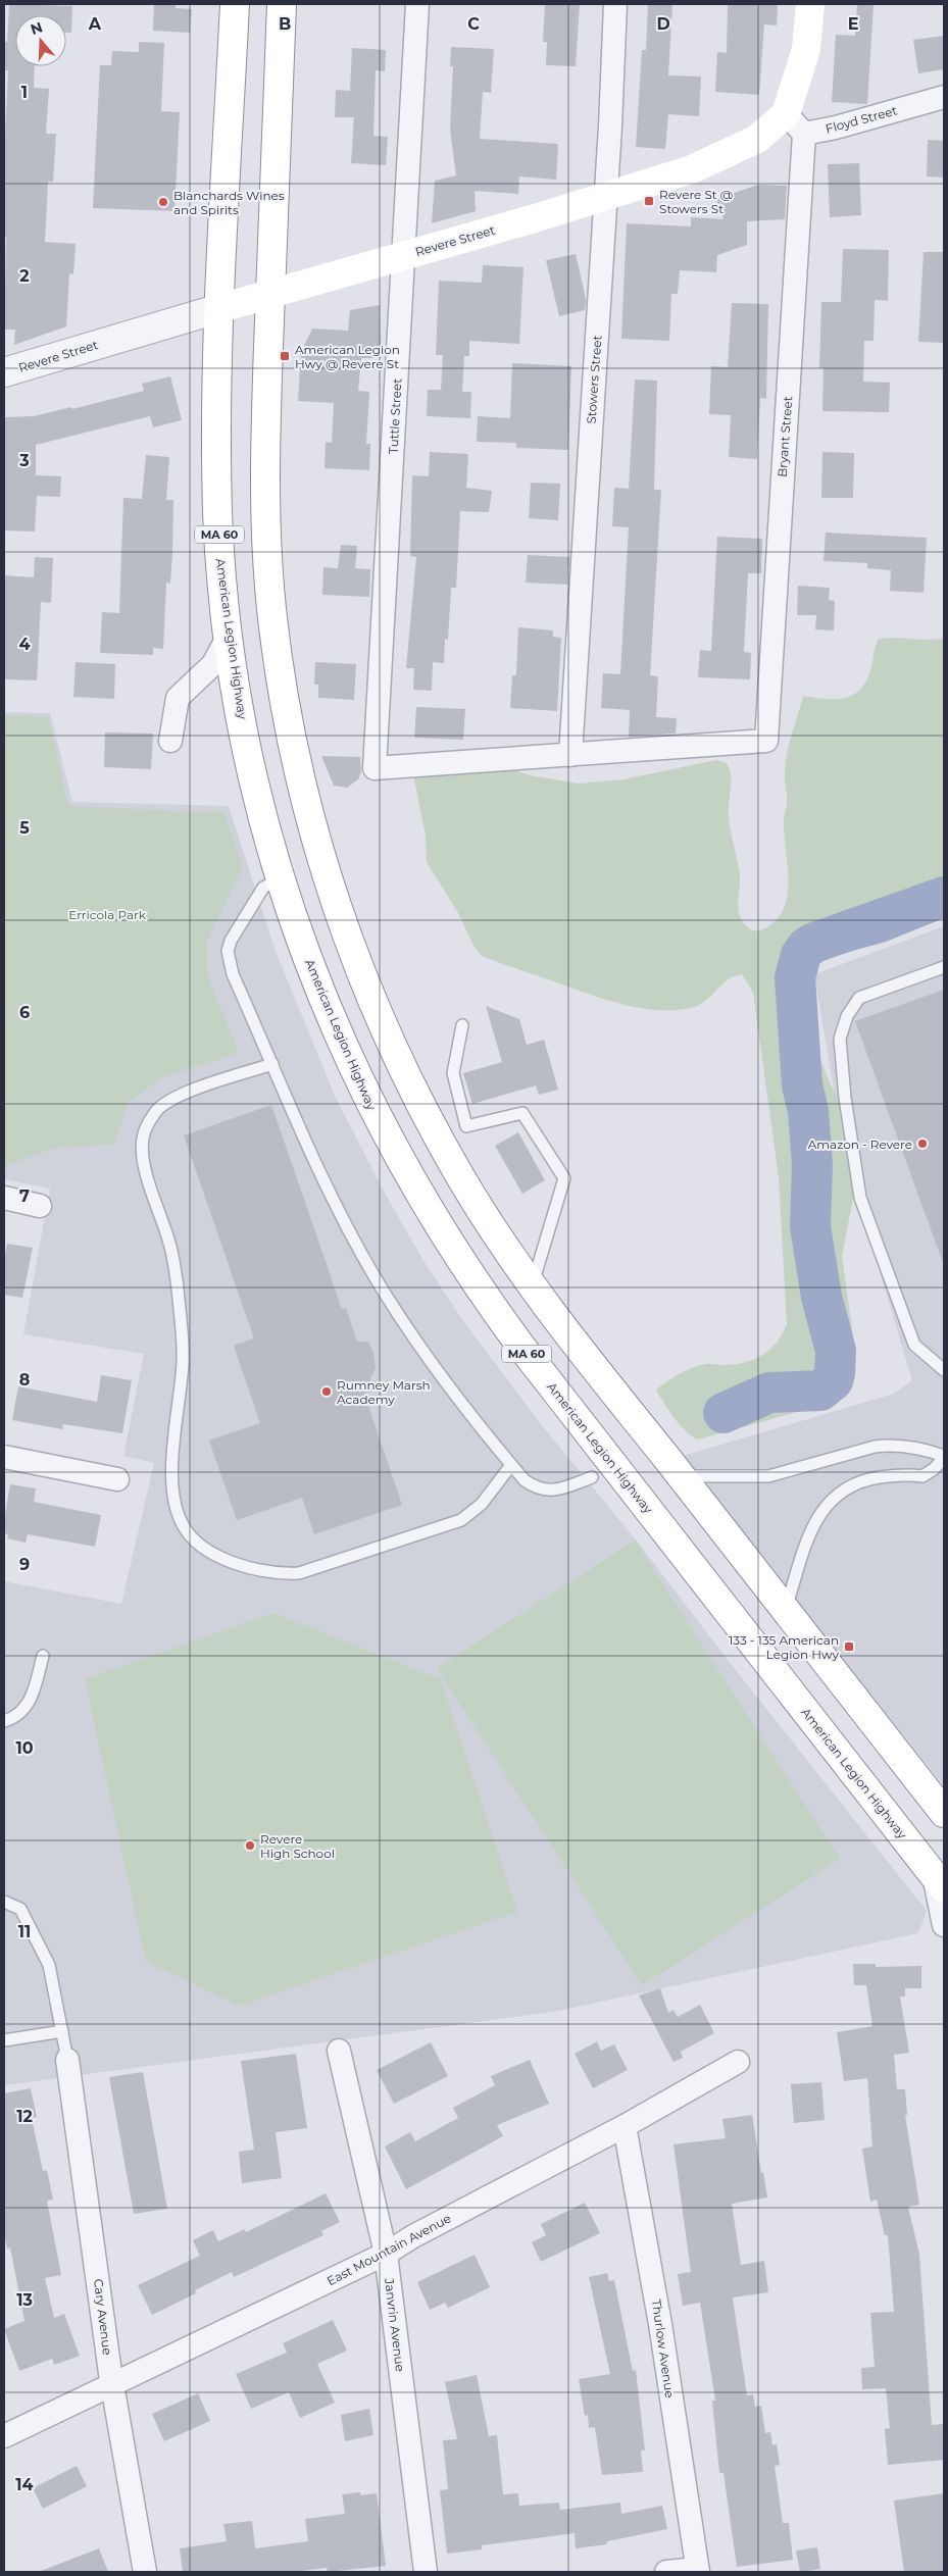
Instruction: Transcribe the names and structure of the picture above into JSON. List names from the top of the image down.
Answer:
{
  "streets": {
    "main road": ["Revere Street", "MA 60", "American Legion Highway"],
    "street": [
      "Floyd Street",
      "Stowers Street",
      "Tuttle Street",
      "Bryant Street",
      "East Mountain Avenue",
      "Cary Avenue",
      "Janvrin Avenue",
      "Thurlow Avenue"
    ]
  },
  "crossings": [
    ["Floyd Street", "Revere Street"],
    ["Floyd Street", "Bryant Street"],
    ["Revere Street", "Stowers Street"],
    ["Revere Street", "Tuttle Street"],
    ["Revere Street", "Bryant Street"],
    ["Revere Street", "American Legion Highway"],
    ["Stowers Street", "Tuttle Street"],
    ["Stowers Street", "Bryant Street"],
    ["Tuttle Street", "Bryant Street"],
    ["East Mountain Avenue", "Cary Avenue"],
    ["East Mountain Avenue", "Janvrin Avenue"],
    ["East Mountain Avenue", "Thurlow Avenue"]
  ],
  "parks": ["Erricola Park"],
  "places": {
    "transit": ["Revere St @ Stowers St", "American Legion Hwy @ Revere St", "133 - 135 American Legion Hwy"],
    "other": [
      "Blanchards Wines and Spirits",
      "Amazon - Revere",
      "Rumney Marsh Academy",
      "Revere High School"
    ]
  },
  "north": "top",
  "grid": {
    "columns": [
      "A",
      "B",
      "C",
      "D",
      "E"
    ],
    "rows": [
      "1",
      "2",
      "3",
      "4",
      "5",
      "6",
      "7",
      "8",
      "9",
      "10",
      "11",
      "12",
      "13",
      "14"
    ]
  }
}
